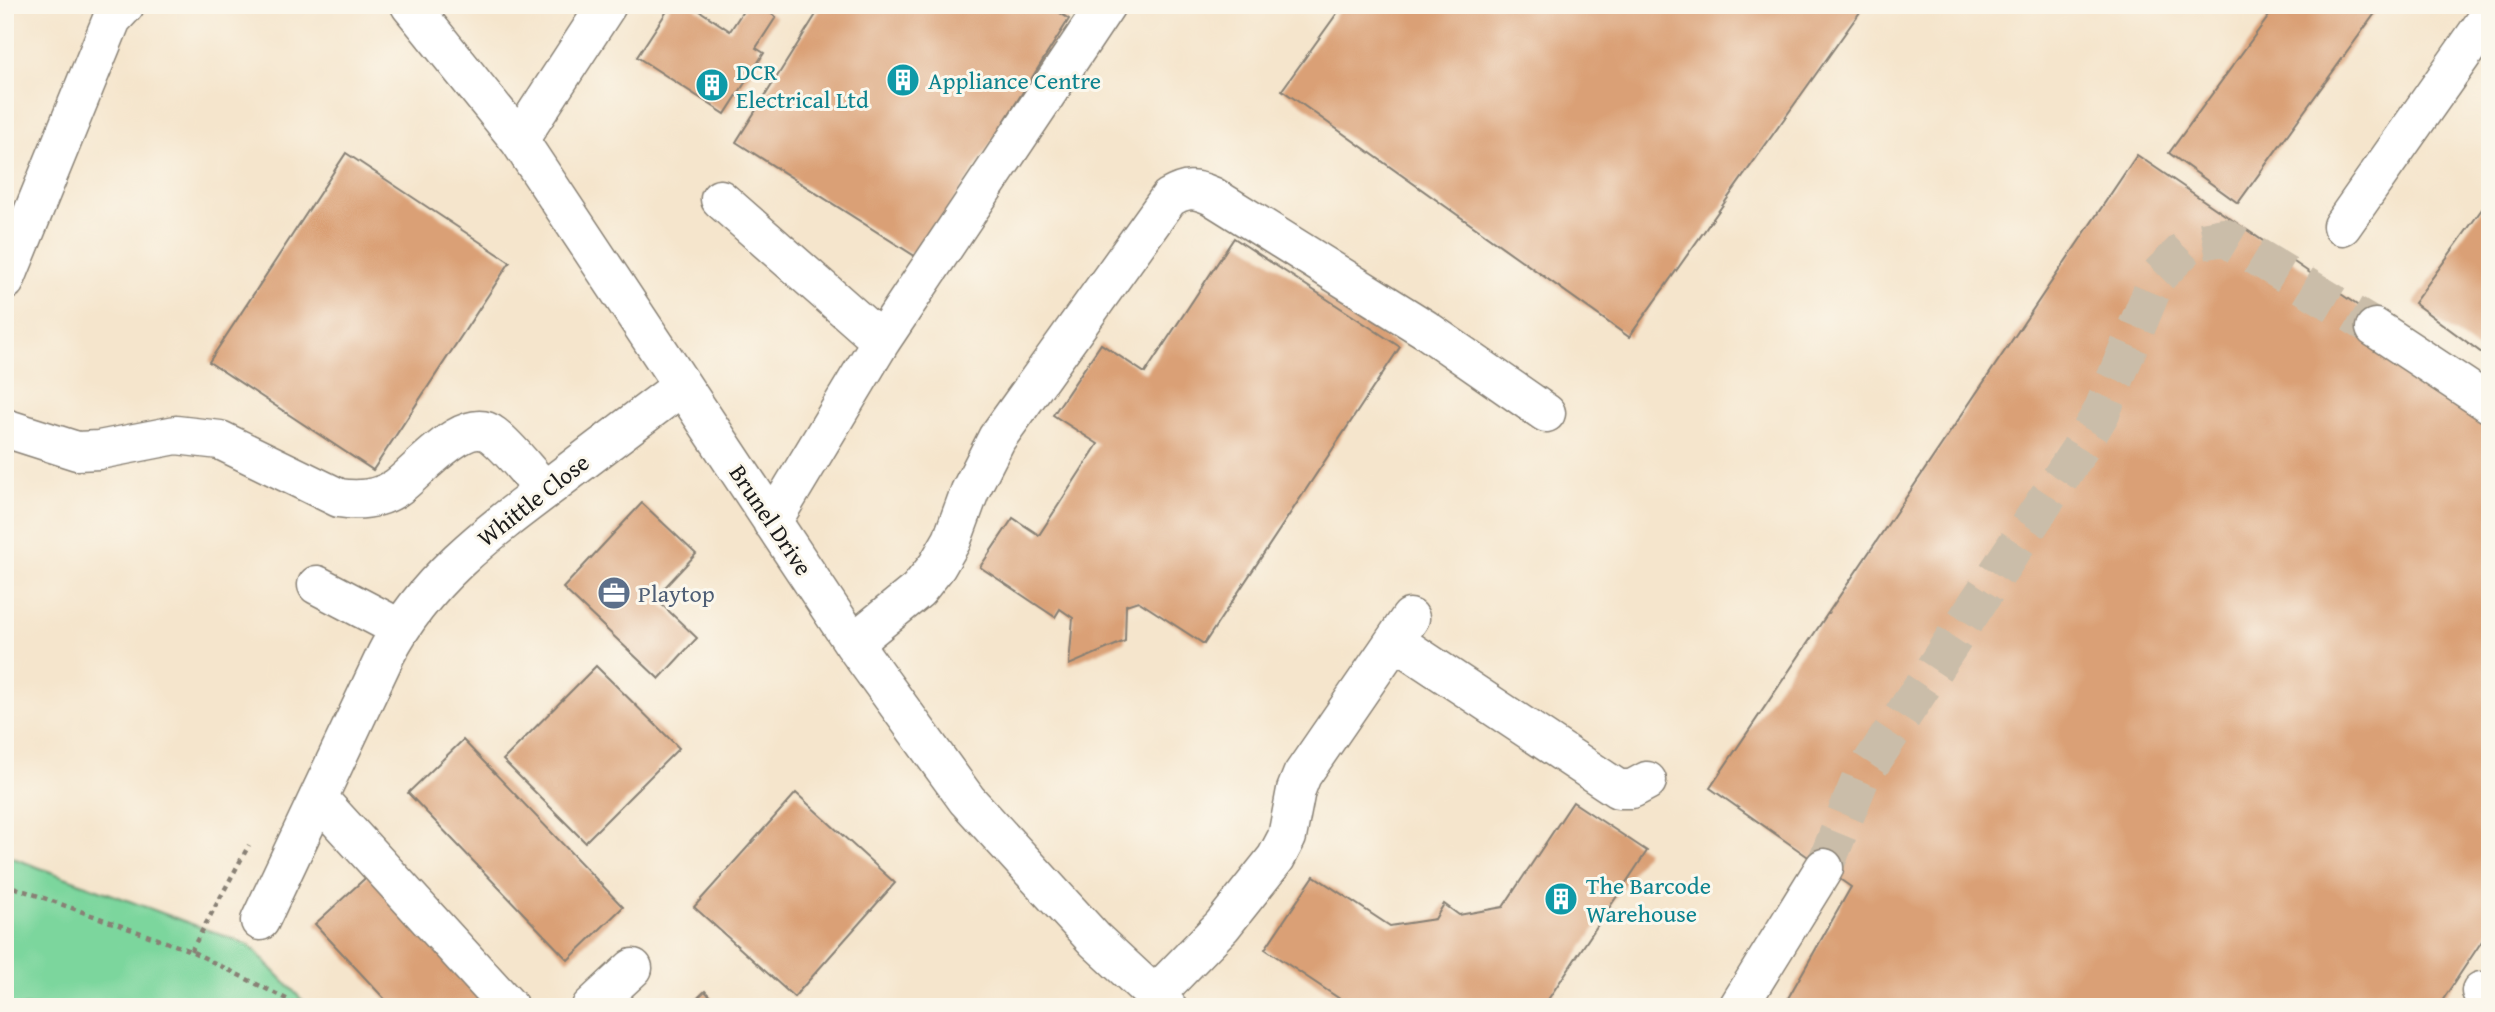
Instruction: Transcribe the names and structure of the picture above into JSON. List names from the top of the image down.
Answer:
{
  "streets": {
    "street": ["Whittle Close", "Brunel Drive"]
  },
  "crossings": [
    ["Whittle Close", "Brunel Drive"]
  ],
  "places": {
    "building": ["Appliance Centre", "DCR Electrical Ltd", "The Barcode Warehouse"],
    "office": ["Playtop"]
  }
}
